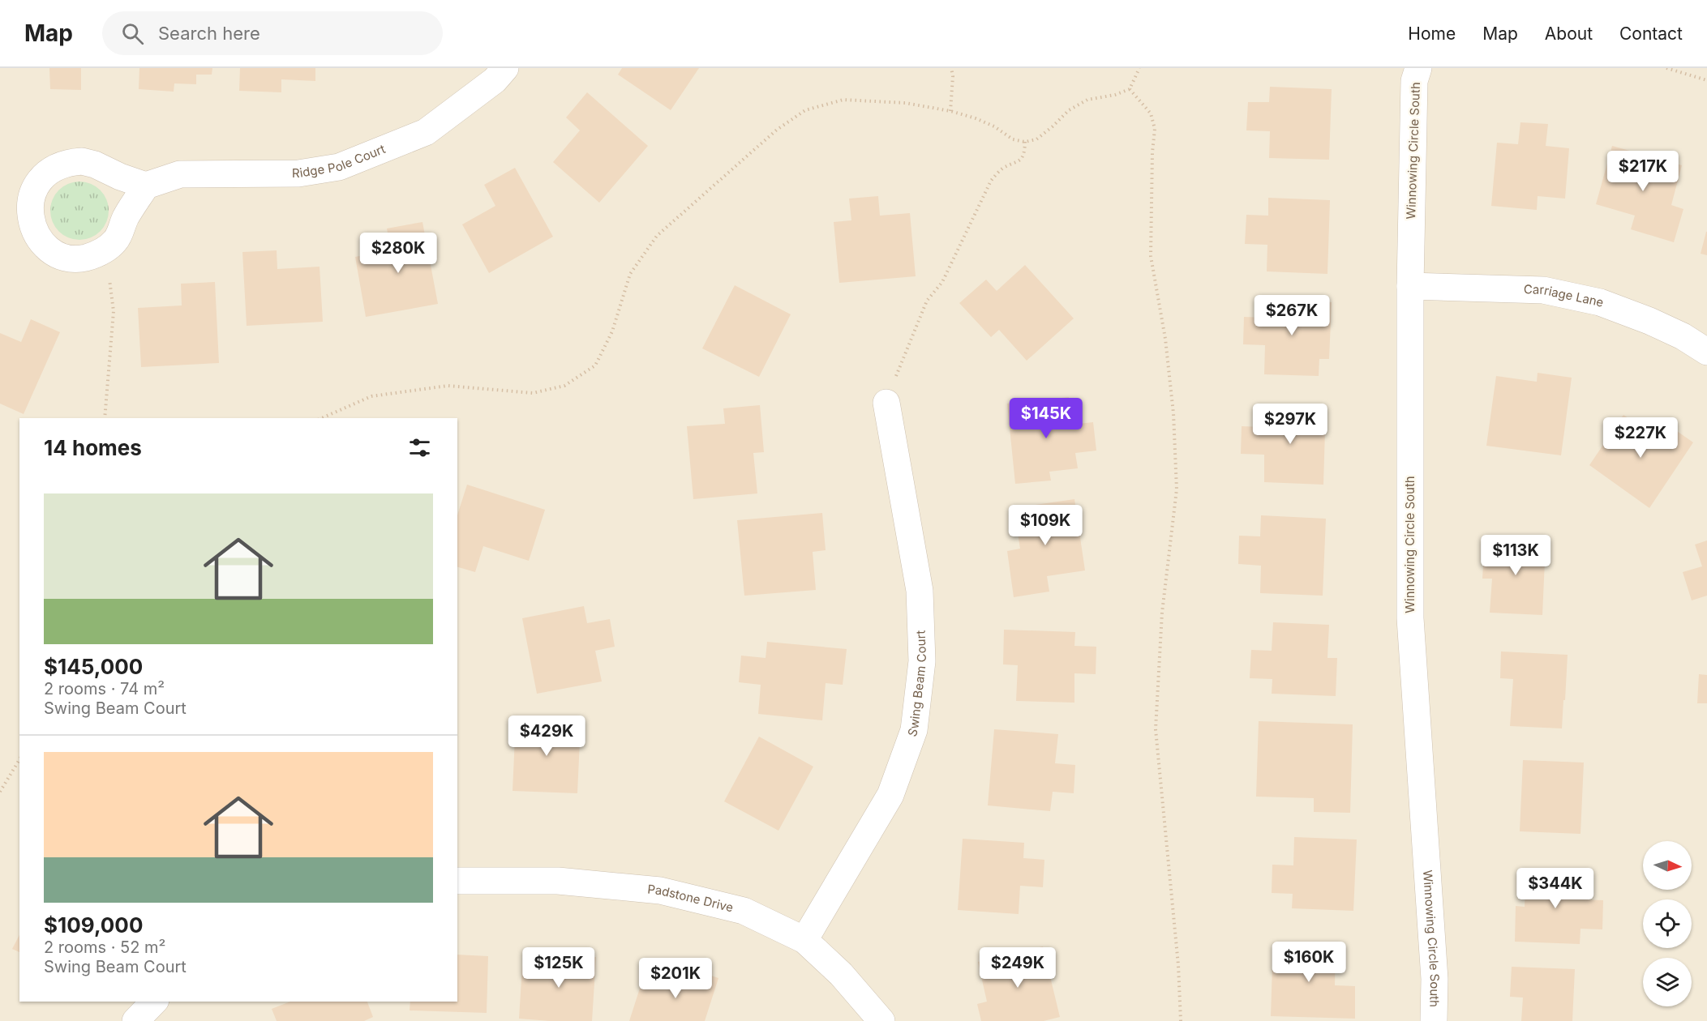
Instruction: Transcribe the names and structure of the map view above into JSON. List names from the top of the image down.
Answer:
{
  "streets": {
    "street": [
      "Winnowing Circle South",
      "Ridge Pole Court",
      "Carriage Lane",
      "Swing Beam Court",
      "Padstone Drive"
    ]
  },
  "crossings": [
    ["Winnowing Circle South", "Carriage Lane"],
    ["Swing Beam Court", "Padstone Drive"]
  ],
  "north": "right",
  "page": {
    "header": "Map",
    "search": "Search here",
    "nav": [
      "Home",
      "Map",
      "About",
      "Contact"
    ],
    "price": [
      "$217K",
      "$280K",
      "$267K",
      "$145K",
      "$297K",
      "$227K",
      "$109K",
      "$113K",
      "$429K",
      "$344K",
      "$160K",
      "$125K",
      "$249K",
      "$201K"
    ],
    "heading": "14 homes",
    "list": [
      {
        "name": "$145,000",
        "note": "2 rooms · 74 m² · Swing Beam Court"
      },
      {
        "name": "$109,000",
        "note": "2 rooms · 52 m² · Swing Beam Court"
      }
    ]
  }
}
